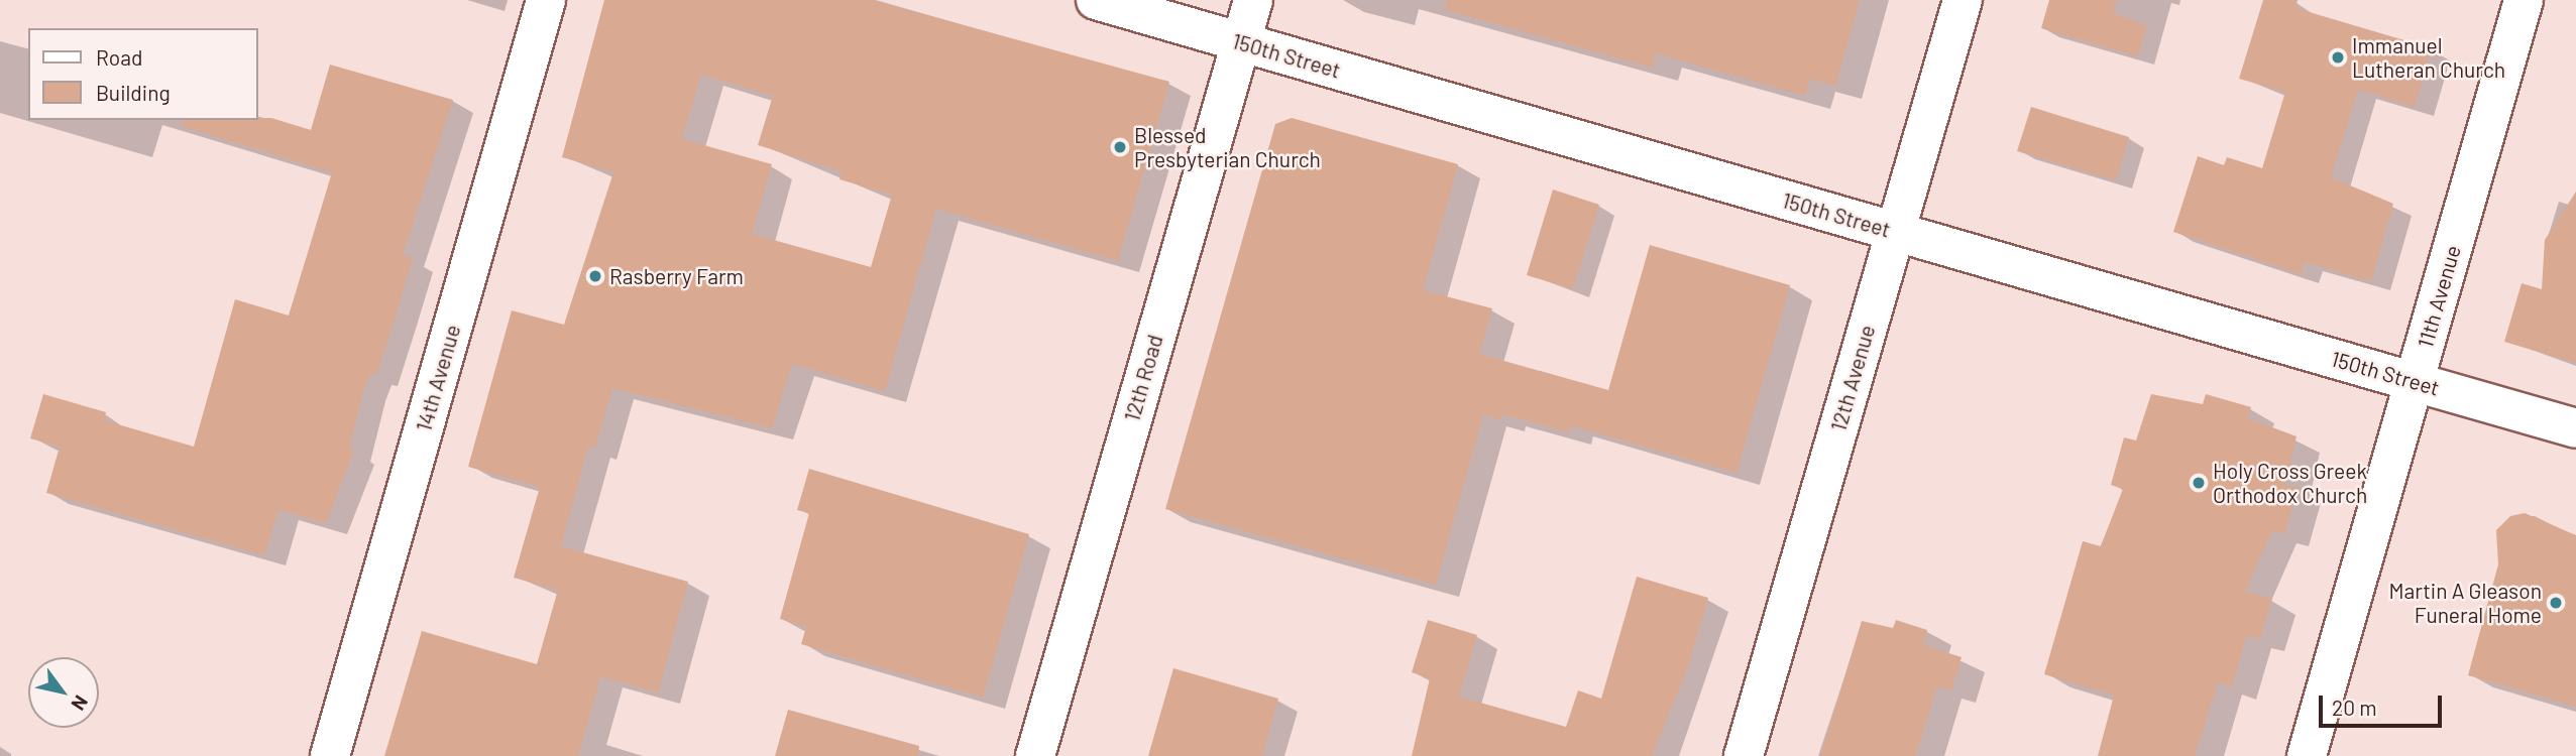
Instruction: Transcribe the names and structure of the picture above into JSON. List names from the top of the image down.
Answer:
{
  "streets": {
    "street": [
      "150th Street",
      "11th Avenue",
      "14th Avenue",
      "12th Road",
      "12th Avenue"
    ]
  },
  "crossings": [
    ["150th Street", "11th Avenue"],
    ["150th Street", "12th Road"],
    ["150th Street", "12th Avenue"]
  ],
  "places": [
    "Immanuel Lutheran Church",
    "Blessed Presbyterian Church",
    "Rasberry Farm",
    "Holy Cross Greek Orthodox Church",
    "Martin A Gleason Funeral Home"
  ],
  "legend": ["Road", "Building"],
  "scale_bar": "20 m",
  "north": "bottom right"
}
